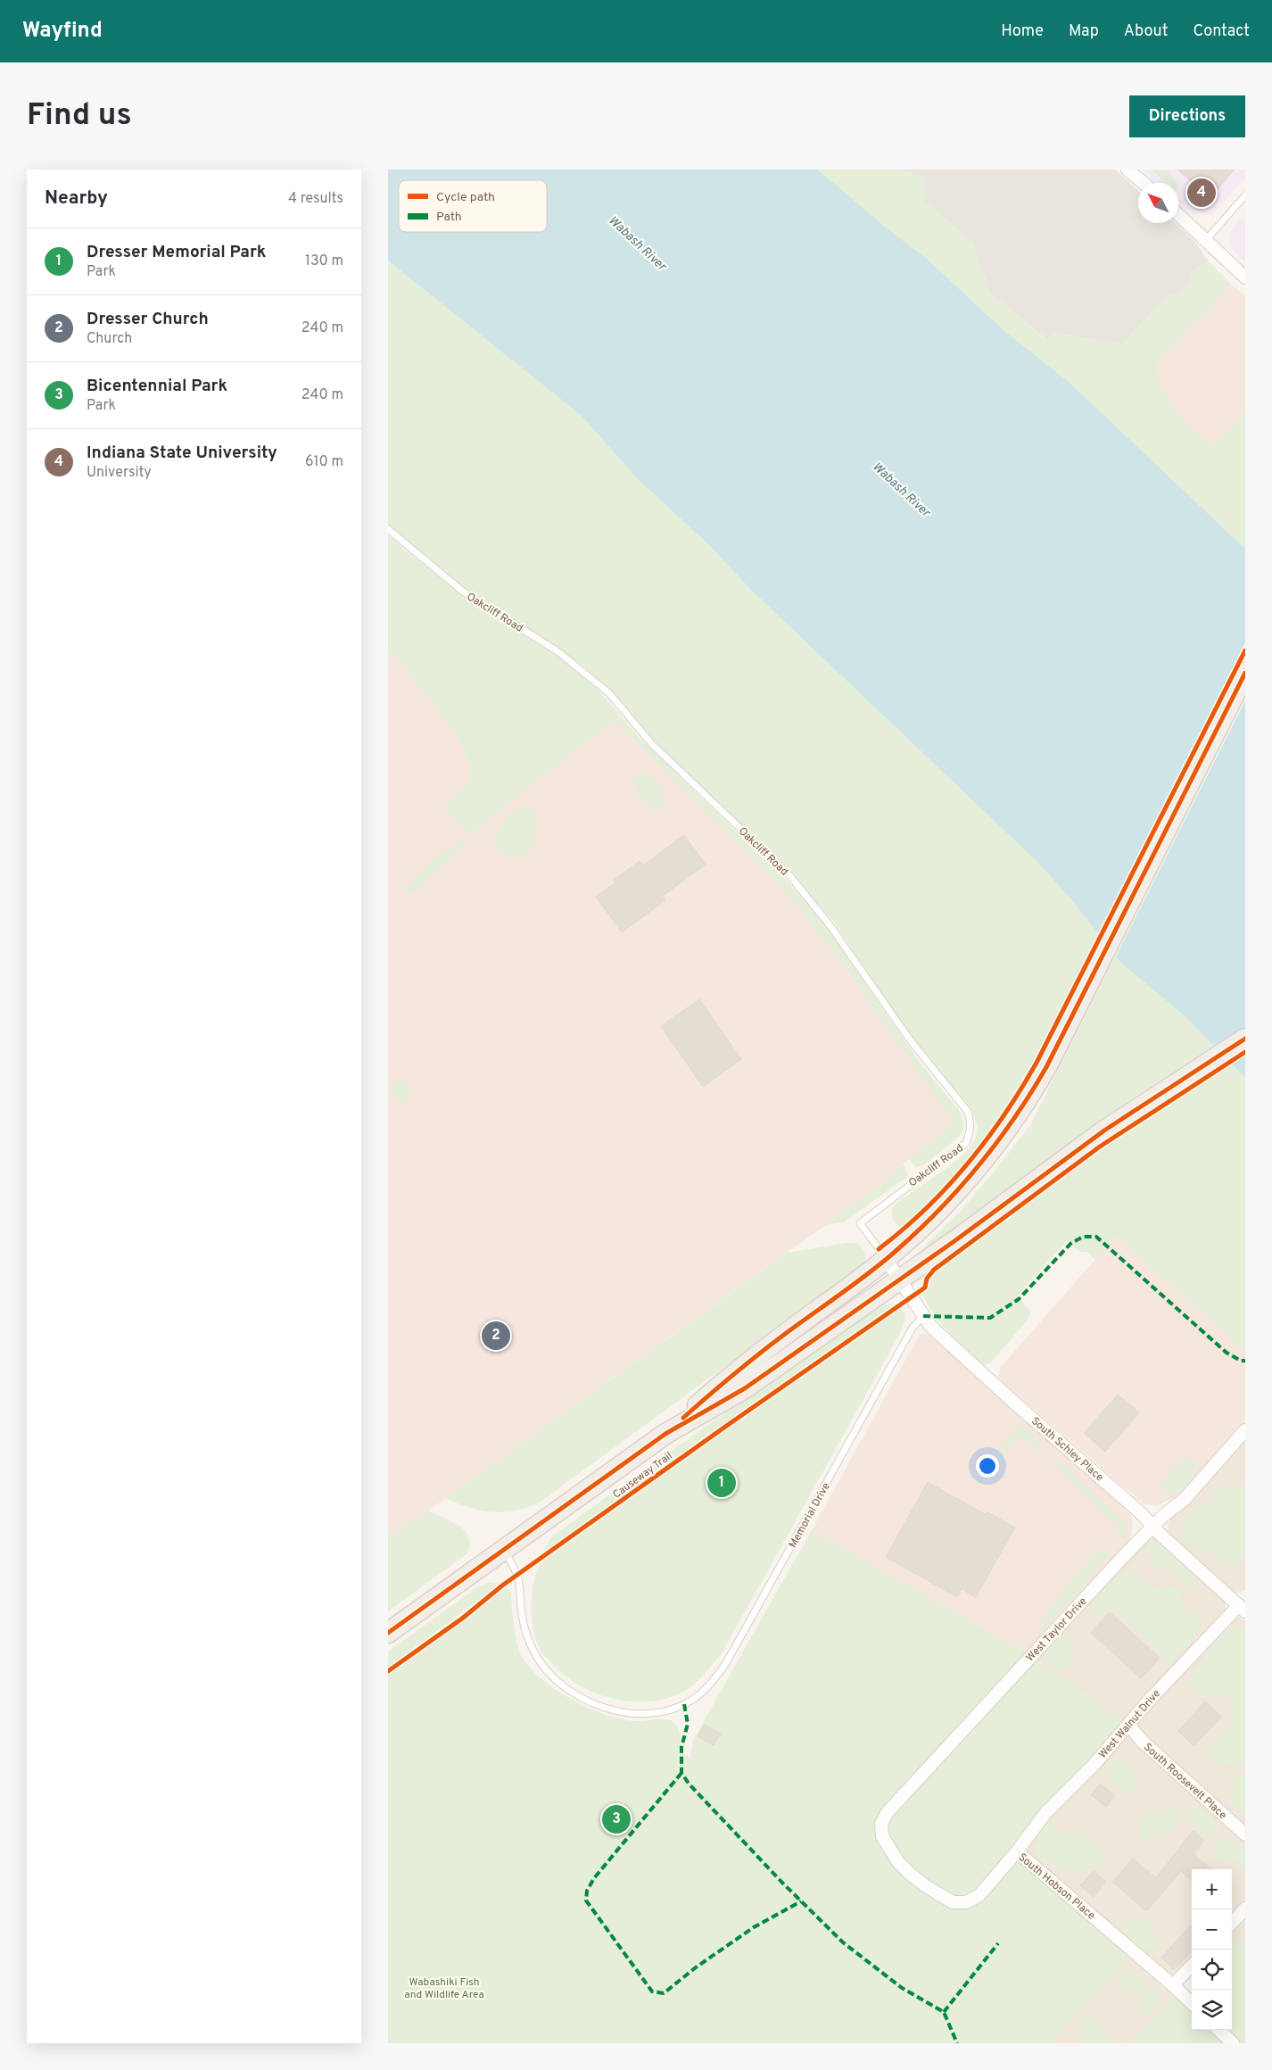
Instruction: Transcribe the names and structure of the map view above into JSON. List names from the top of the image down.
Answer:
{
  "streets": {
    "street": [
      "South Schley Place",
      "West Taylor Drive",
      "West Walnut Drive",
      "South Roosevelt Place",
      "South Hobson Place"
    ],
    "lane": ["Oakcliff Road", "Memorial Drive"],
    "cycle path": ["Causeway Trail"]
  },
  "crossings": [
    ["Oakcliff Road", "South Schley Place"],
    ["South Schley Place", "Memorial Drive"],
    ["South Schley Place", "West Taylor Drive"],
    ["South Schley Place", "West Walnut Drive"],
    ["West Taylor Drive", "South Hobson Place"],
    ["West Walnut Drive", "South Roosevelt Place"],
    ["West Walnut Drive", "South Hobson Place"]
  ],
  "water": ["Wabash River"],
  "parks": ["Wabashiki Fish and Wildlife Area"],
  "legend": ["Cycle path", "Path"],
  "north": "top left",
  "page": {
    "header": "Wayfind",
    "nav": [
      "Home",
      "Map",
      "About",
      "Contact"
    ],
    "buttons": "Directions",
    "title": "Find us",
    "heading": ["Nearby", "4 results"],
    "pins": [
      "4",
      "2",
      "1",
      "3"
    ],
    "list": [
      {
        "mark": "1",
        "name": "Dresser Memorial Park",
        "note": "Park",
        "value": "130 m"
      },
      {
        "mark": "2",
        "name": "Dresser Church",
        "note": "Church",
        "value": "240 m"
      },
      {
        "mark": "3",
        "name": "Bicentennial Park",
        "note": "Park",
        "value": "240 m"
      },
      {
        "mark": "4",
        "name": "Indiana State University",
        "note": "University",
        "value": "610 m"
      }
    ],
    "map_buttons": ["+", "−"]
  }
}
